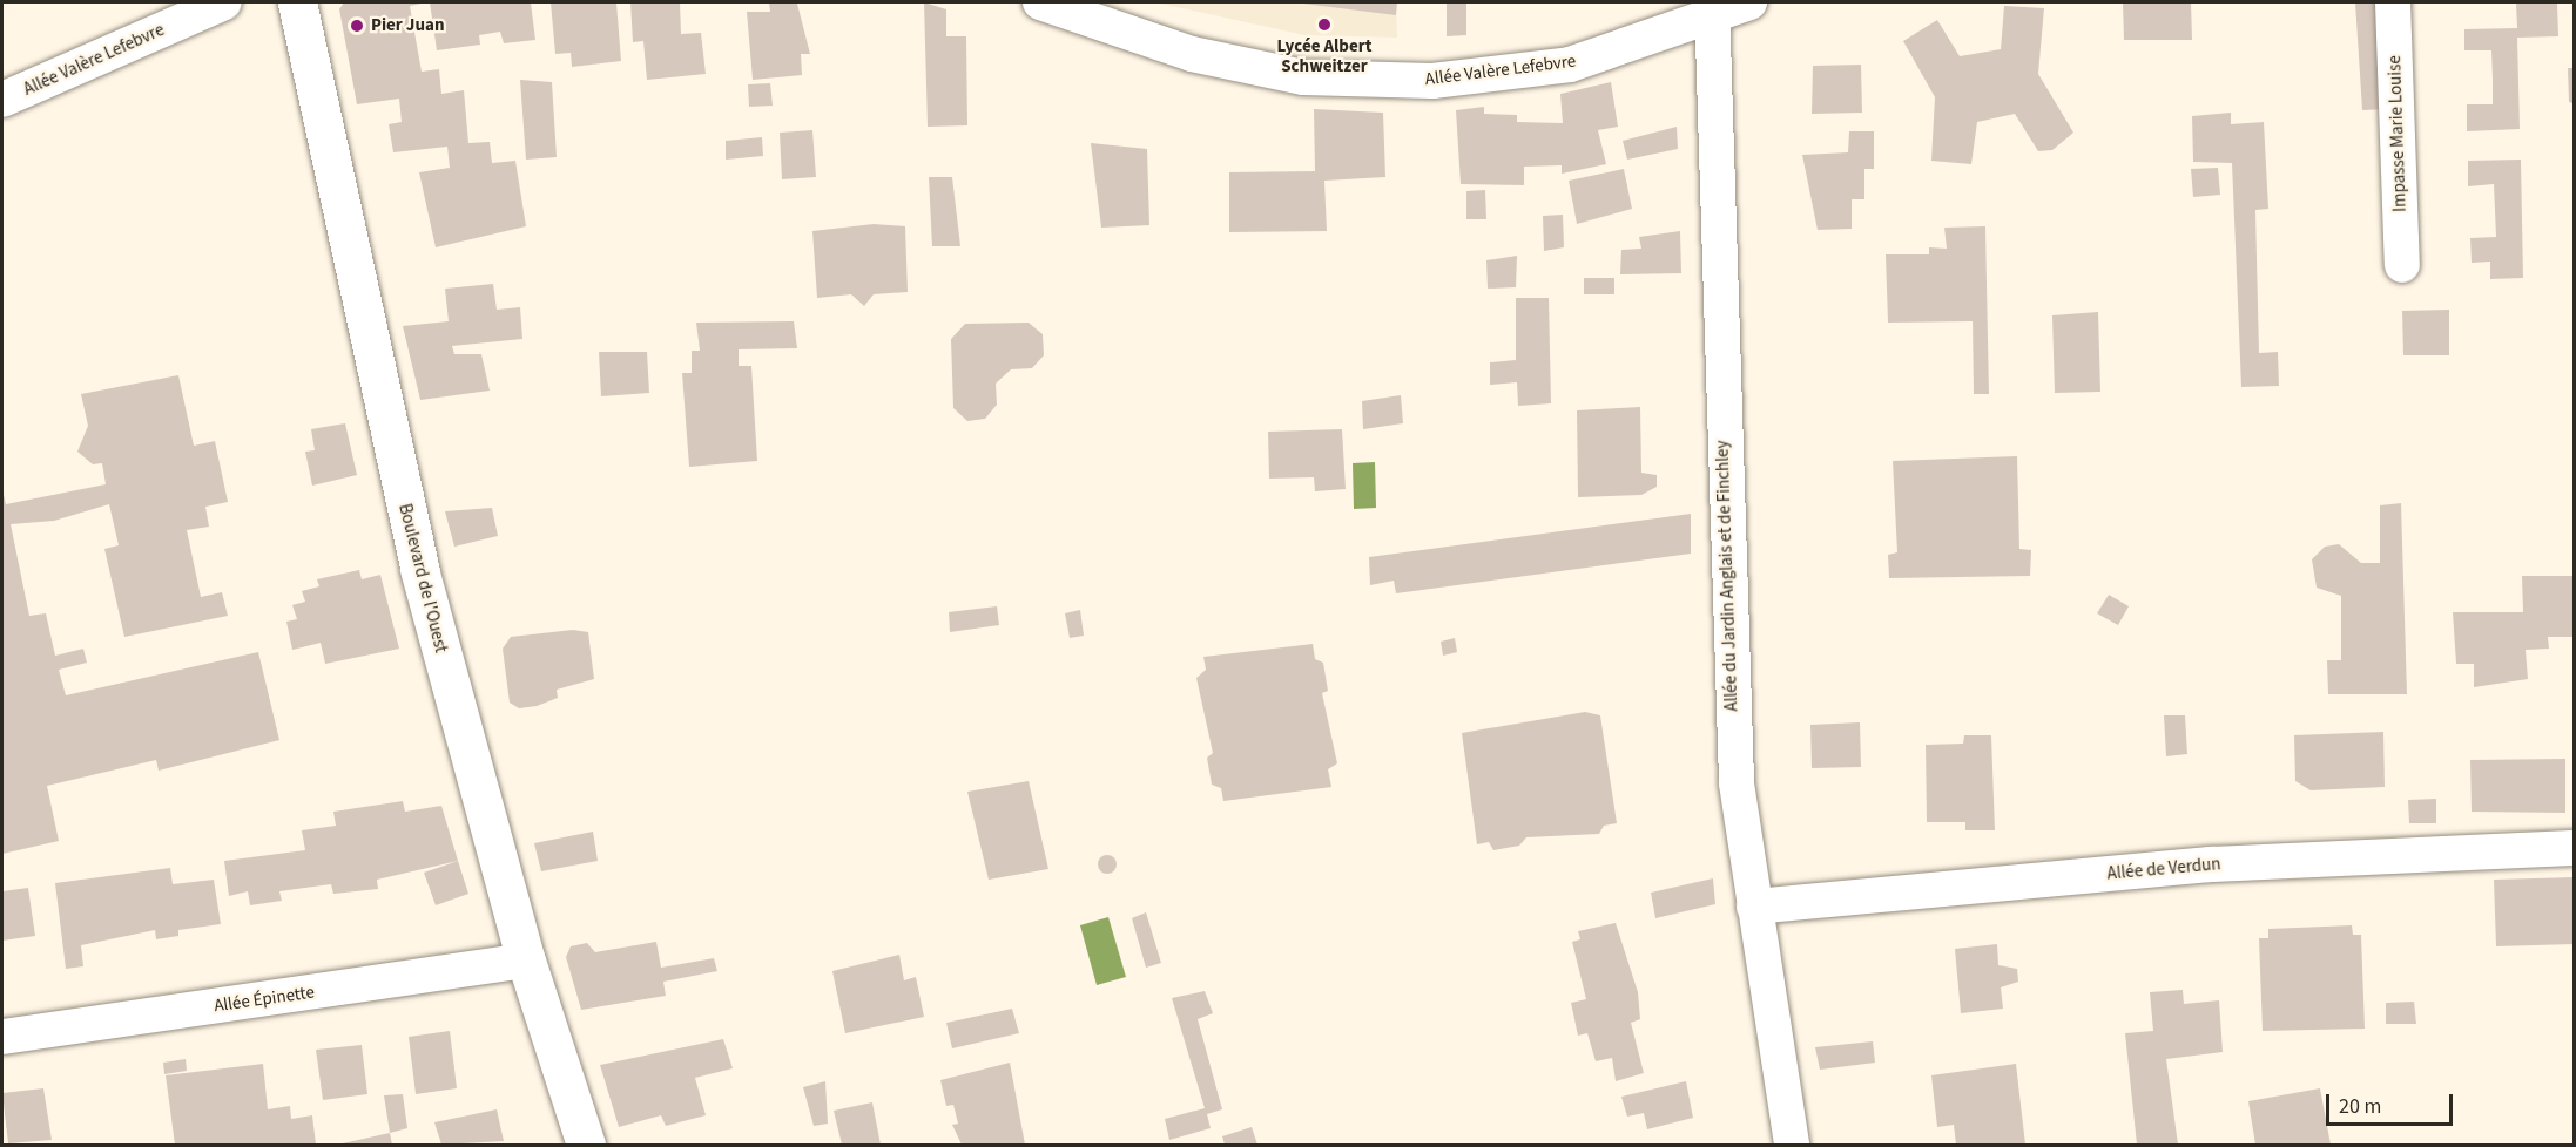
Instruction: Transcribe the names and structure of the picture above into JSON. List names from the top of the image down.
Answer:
{
  "streets": {
    "street": [
      "Allée Valère Lefebvre",
      "Impasse Marie Louise",
      "Allée du Jardin Anglais et de Finchley",
      "Boulevard de l'Ouest",
      "Allée de Verdun",
      "Allée Épinette"
    ]
  },
  "crossings": [
    ["Allée Valère Lefebvre", "Allée du Jardin Anglais et de Finchley"],
    ["Allée du Jardin Anglais et de Finchley", "Allée de Verdun"],
    ["Boulevard de l'Ouest", "Allée Épinette"]
  ],
  "places": ["Lycée Albert Schweitzer", "Pier Juan"],
  "scale_bar": "20 m"
}
